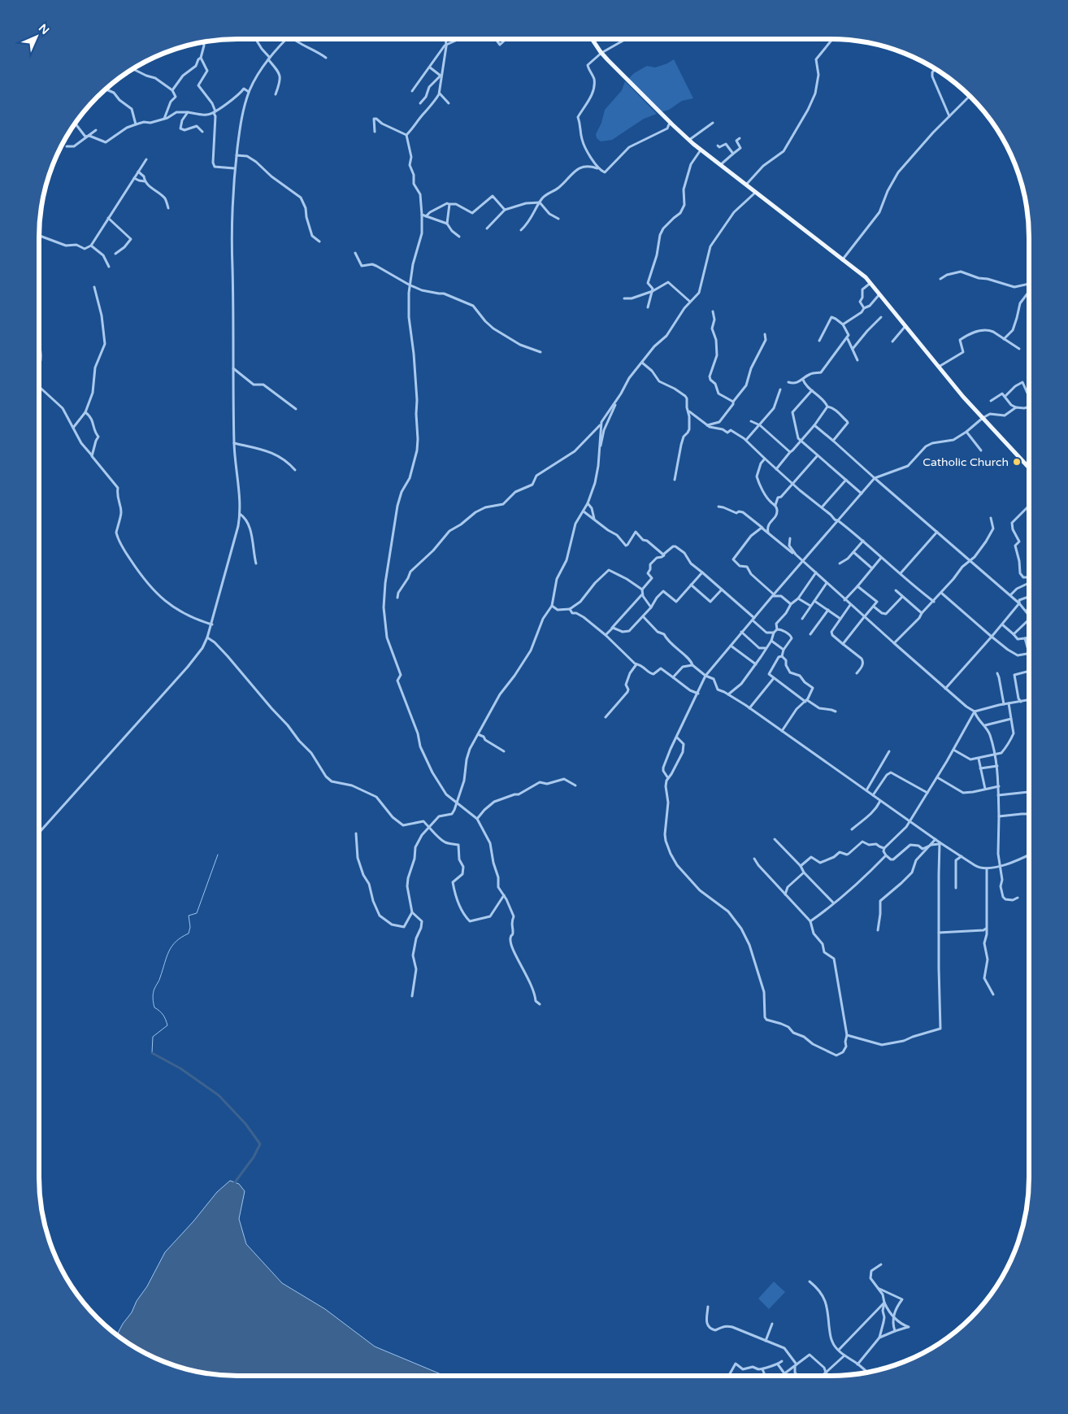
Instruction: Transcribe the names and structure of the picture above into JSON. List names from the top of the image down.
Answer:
{
  "places": ["Catholic Church"],
  "north": "top right"
}
